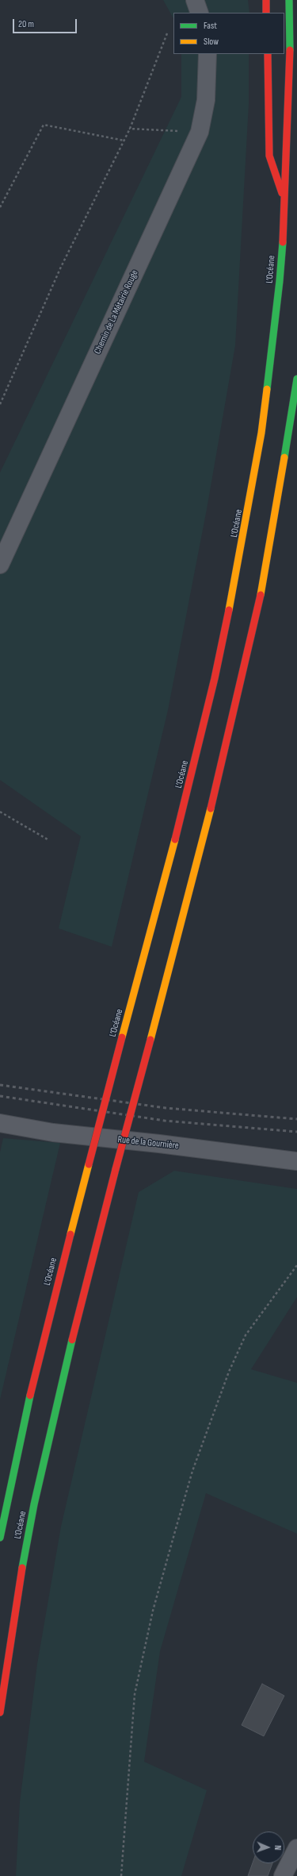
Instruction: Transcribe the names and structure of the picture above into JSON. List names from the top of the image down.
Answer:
{
  "streets": {
    "highway": ["L’Océane"],
    "street": ["Chemin de La Métairie Rouge", "Rue de la Gournière"]
  },
  "legend": ["Fast", "Slow"],
  "scale_bar": "20 m",
  "north": "right"
}
